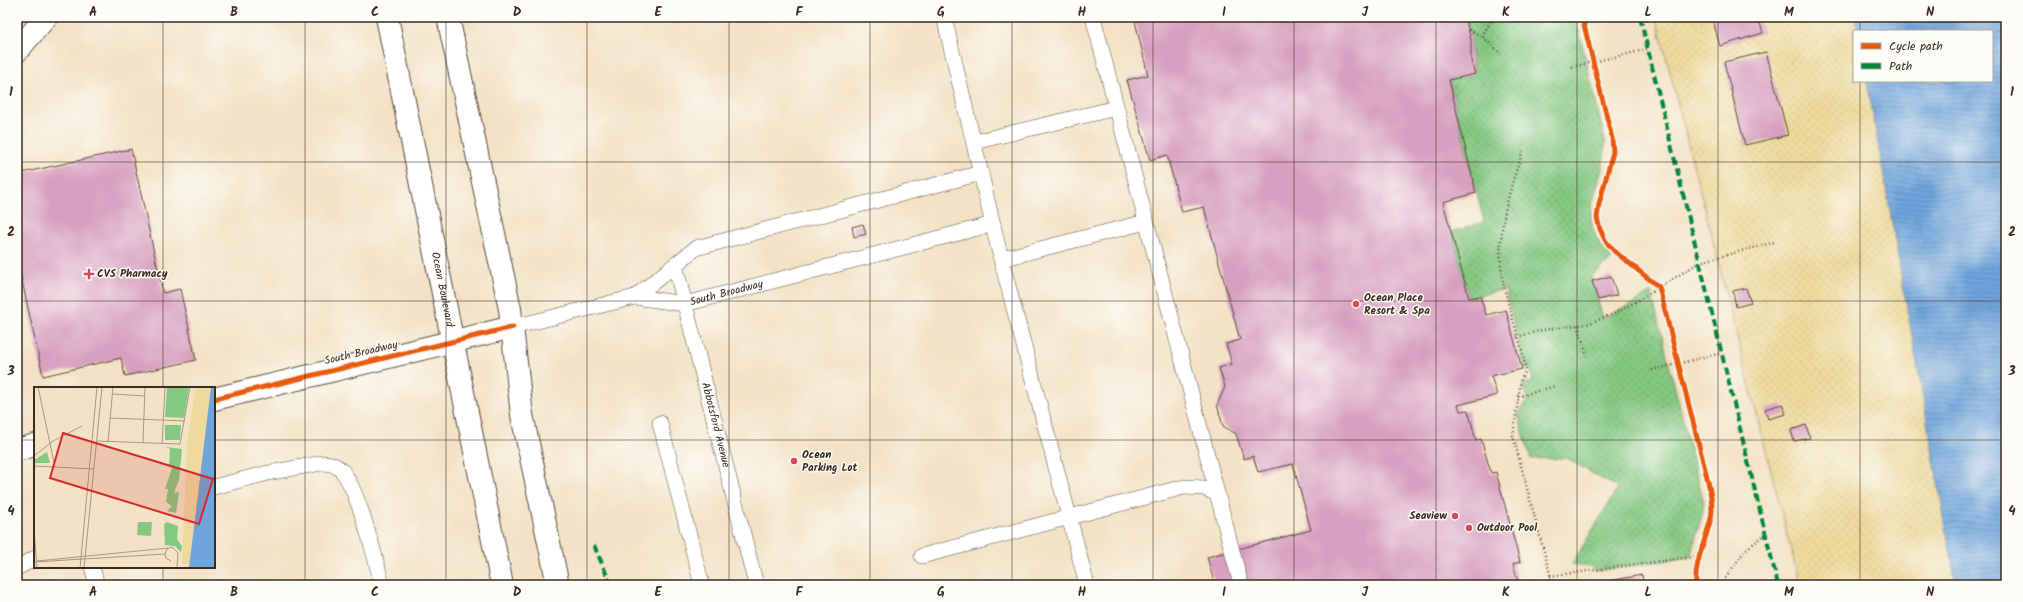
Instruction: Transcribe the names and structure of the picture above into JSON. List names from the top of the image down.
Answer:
{
  "streets": {
    "main road": ["Ocean Boulevard", "South Broadway"],
    "lane": ["Abbotsford Avenue"]
  },
  "crossings": [
    ["Ocean Boulevard", "South Broadway"],
    ["South Broadway", "Abbotsford Avenue"]
  ],
  "places": {
    "health": ["CVS Pharmacy"],
    "other": [
      "Ocean Place Resort & Spa",
      "Ocean Parking Lot",
      "Seaview",
      "Outdoor Pool"
    ]
  },
  "legend": ["Cycle path", "Path"],
  "grid": {
    "columns": [
      "A",
      "B",
      "C",
      "D",
      "E",
      "F",
      "G",
      "H",
      "I",
      "J",
      "K",
      "L",
      "M",
      "N"
    ],
    "rows": [
      "1",
      "2",
      "3",
      "4"
    ]
  }
}
